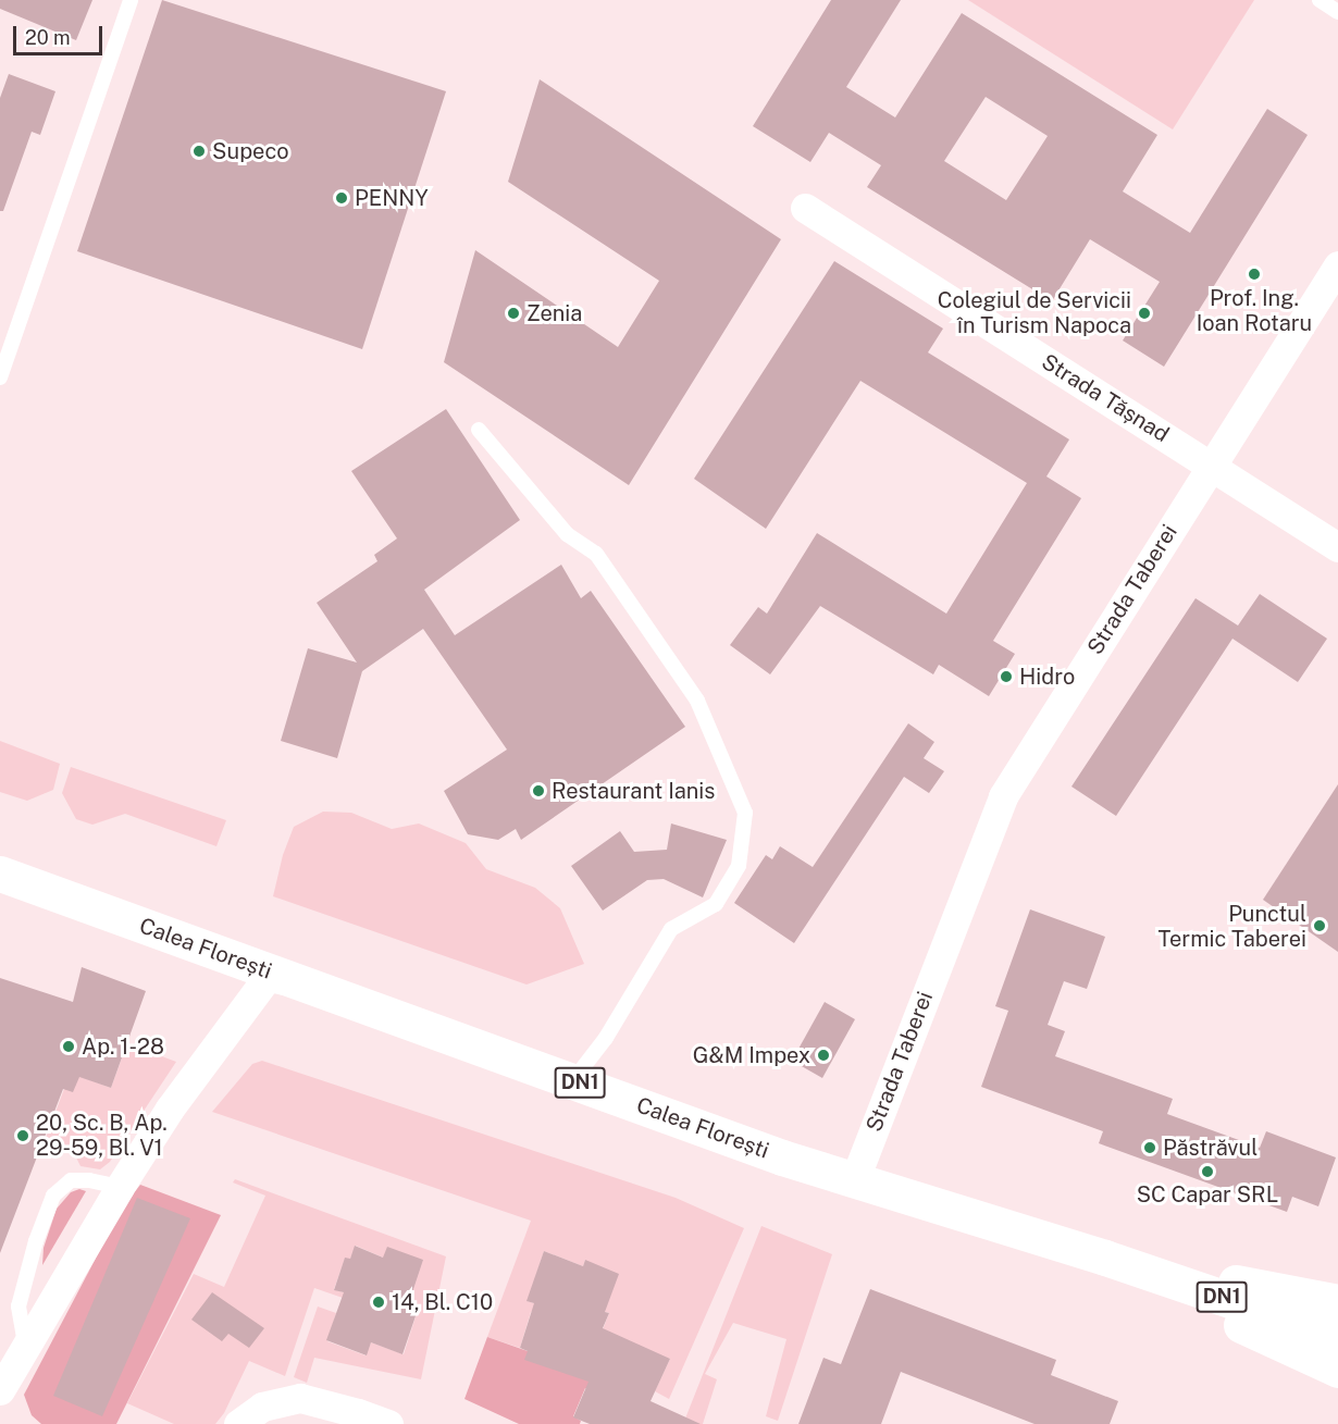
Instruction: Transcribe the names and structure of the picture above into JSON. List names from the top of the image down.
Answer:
{
  "streets": {
    "main road": ["Calea Florești", "DN1"],
    "street": ["Strada Tășnad", "Strada Taberei"]
  },
  "crossings": [
    ["Strada Tășnad", "Strada Taberei"],
    ["Strada Taberei", "Calea Florești"]
  ],
  "places": [
    "Supeco",
    "PENNY",
    "Prof. Ing. Ioan Rotaru",
    "Zenia",
    "Colegiul de Servicii în Turism Napoca",
    "Hidro",
    "Restaurant Ianis",
    "Punctul Termic Taberei",
    "Ap. 1-28",
    "G&M Impex",
    "20, Sc. B, Ap. 29-59, Bl. V1",
    "Păstrăvul",
    "SC Capar SRL",
    "14, Bl. C10"
  ],
  "scale_bar": "20 m"
}
